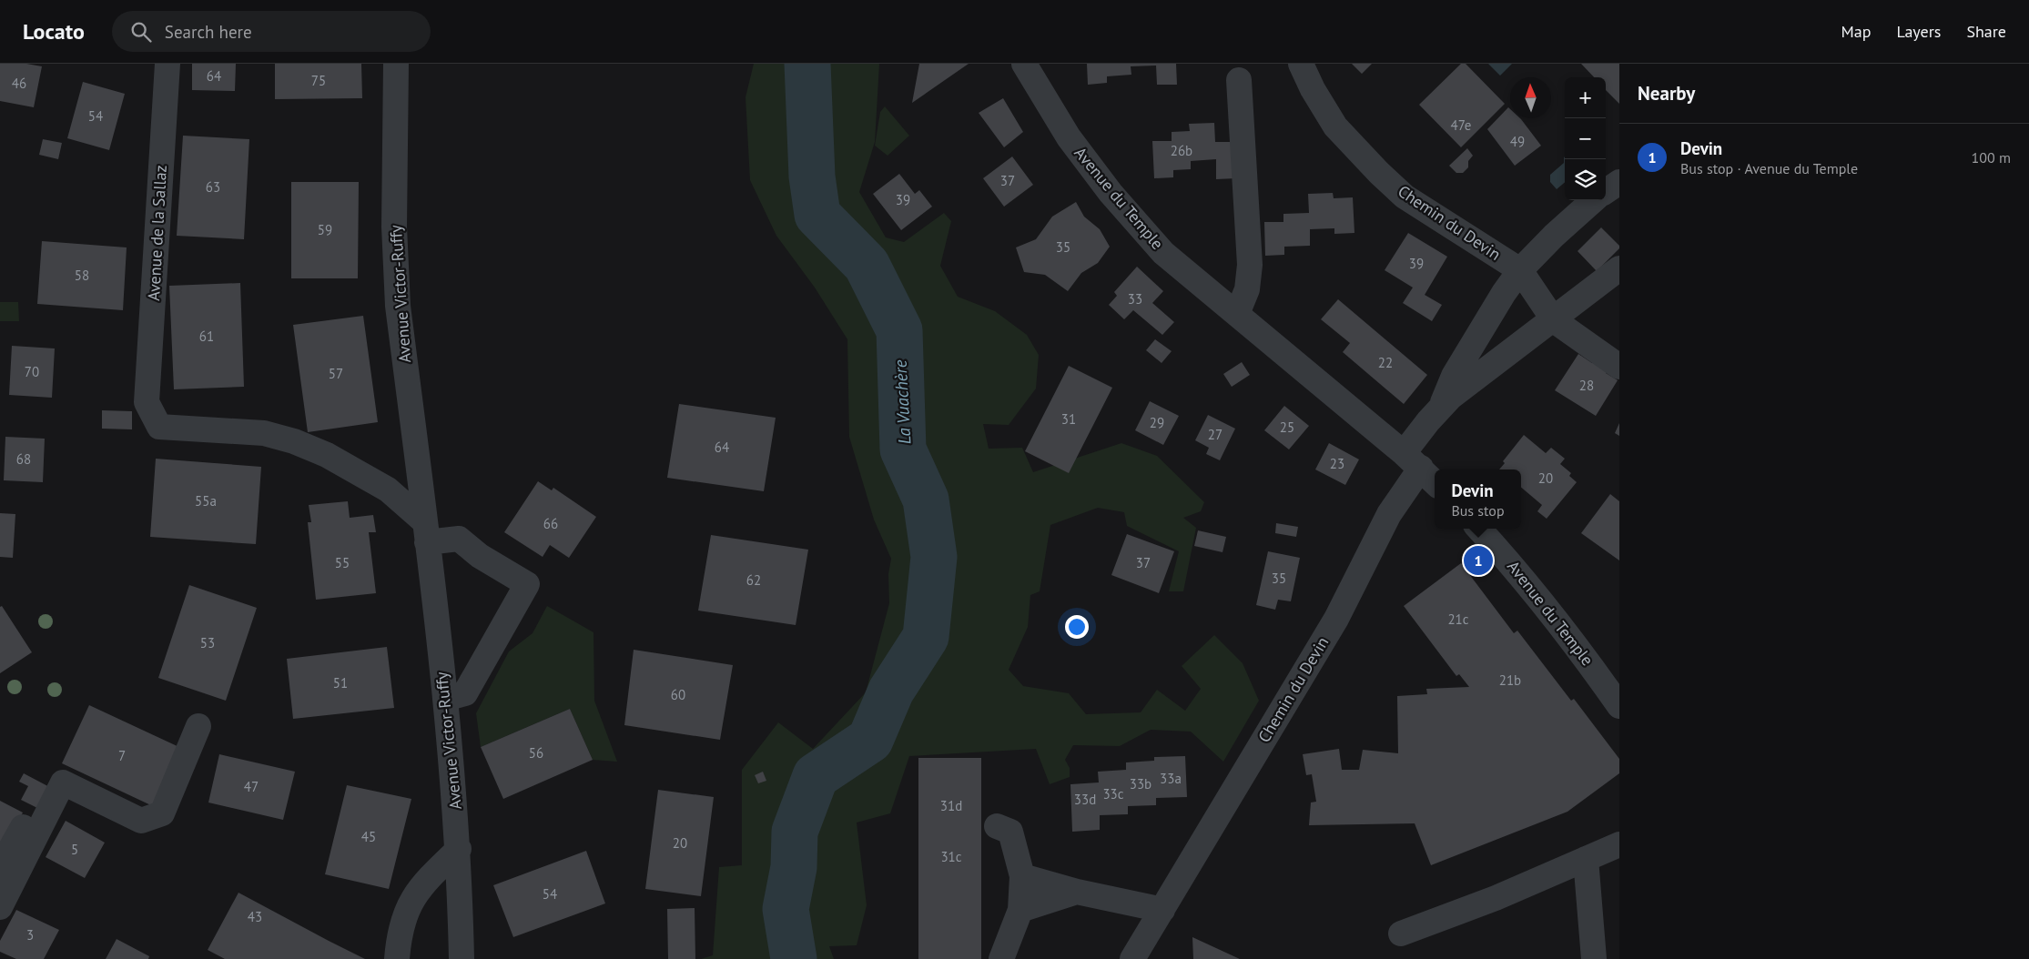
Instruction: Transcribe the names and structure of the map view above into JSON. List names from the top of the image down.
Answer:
{
  "streets": {
    "street": [
      "Avenue du Temple",
      "Chemin du Devin",
      "Avenue de la Sallaz",
      "Avenue Victor-Ruffy"
    ]
  },
  "crossings": [
    ["Avenue du Temple", "Chemin du Devin"],
    ["Avenue de la Sallaz", "Avenue Victor-Ruffy"]
  ],
  "water": ["La Vuachère"],
  "house_numbers": [
    "64",
    "75",
    "46",
    "54",
    "47e",
    "49",
    "26b",
    "37",
    "63",
    "39",
    "59",
    "35",
    "39",
    "58",
    "33",
    "61",
    "22",
    "70",
    "57",
    "28",
    "31",
    "29",
    "25",
    "27",
    "64",
    "68",
    "23",
    "20",
    "55a",
    "66",
    "55",
    "37",
    "35",
    "62",
    "21c",
    "53",
    "21b",
    "51",
    "60",
    "56",
    "7",
    "33a",
    "33b",
    "47",
    "33c",
    "33d",
    "31d",
    "45",
    "20",
    "5",
    "31c",
    "54",
    "43",
    "3"
  ],
  "north": "top",
  "page": {
    "header": "Locato",
    "search": "Search here",
    "nav": ["Map", "Layers", "Share"],
    "heading": "Nearby",
    "map_buttons": ["+", "−"],
    "list": [
      {
        "mark": "1",
        "name": "Devin",
        "note": "Bus stop · Avenue du Temple",
        "value": "100 m"
      }
    ],
    "popup": ["Devin", "Bus stop"],
    "pins": "1"
  }
}
